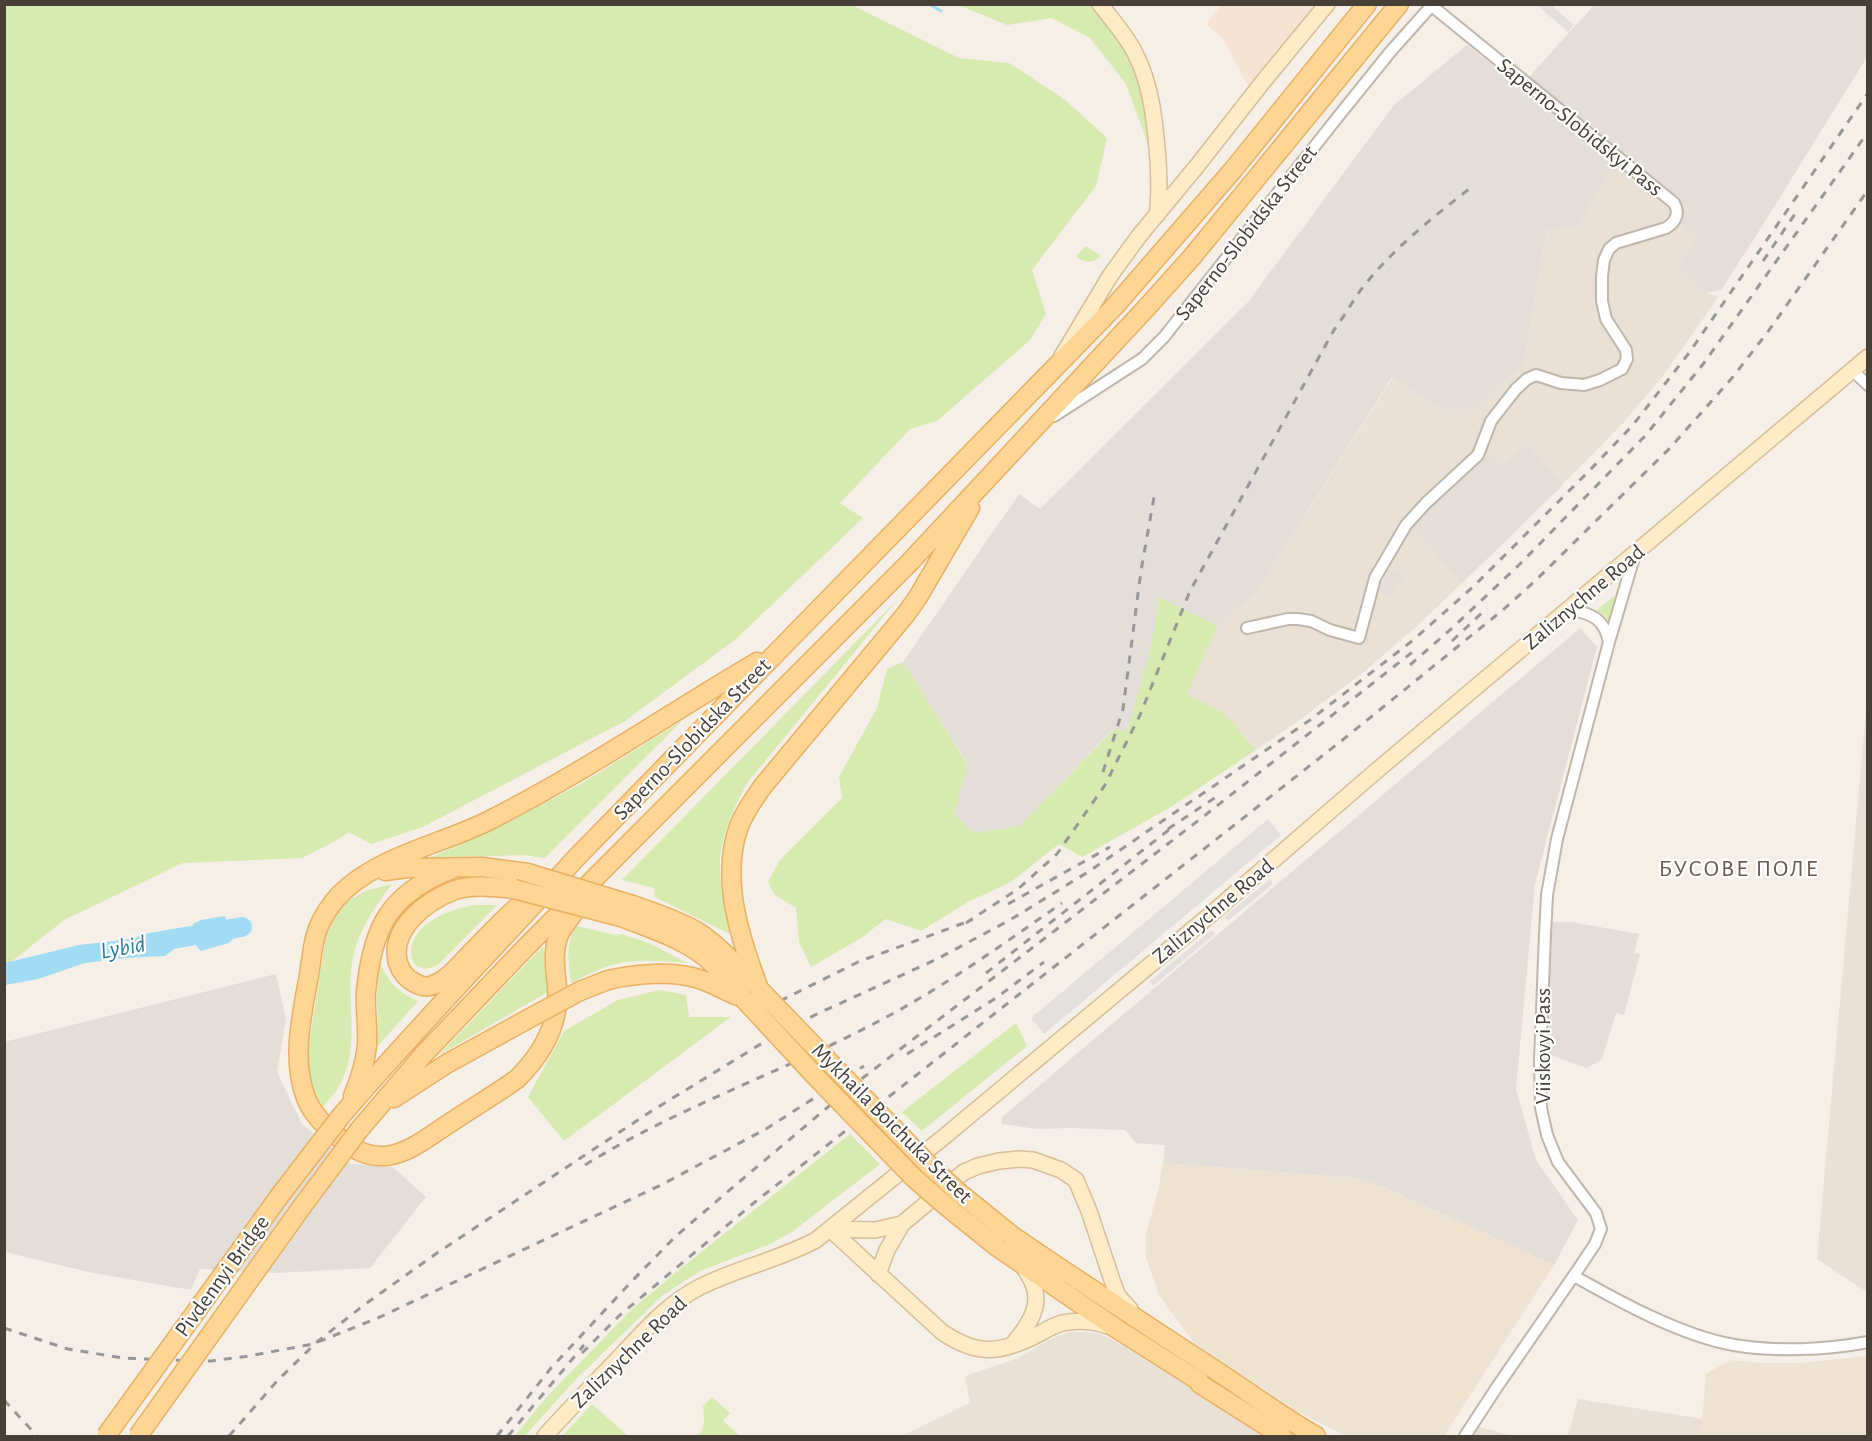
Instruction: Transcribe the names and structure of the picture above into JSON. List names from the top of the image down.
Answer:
{
  "streets": {
    "main road": ["Saperno-Slobidska Street", "Mykhaila Boichuka Street", "Pivdennyi Bridge"],
    "street": ["Saperno-Slobidskyi Pass", "Zaliznychne Road", "Viiskovyi Pass"]
  },
  "crossings": [
    ["Saperno-Slobidskyi Pass", "Saperno-Slobidska Street"],
    ["Saperno-Slobidska Street", "Mykhaila Boichuka Street"],
    ["Saperno-Slobidska Street", "Pivdennyi Bridge"],
    ["Zaliznychne Road", "Viiskovyi Pass"]
  ],
  "districts": ["БУСОВЕ ПОЛЕ"],
  "water": ["Lybid"]
}
